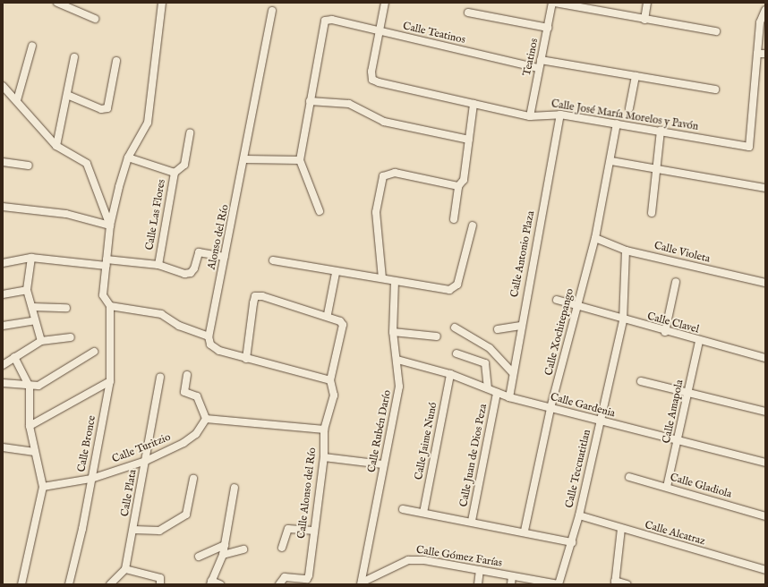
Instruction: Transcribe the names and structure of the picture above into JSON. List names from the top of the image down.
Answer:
{
  "streets": {
    "street": [
      "Calle Teatinos",
      "Teatinos",
      "Calle José María Morelos y Pavón",
      "Calle Las Flores",
      "Alonso del Río",
      "Calle Violeta",
      "Calle Antonio Plaza",
      "Calle Clavel",
      "Calle Xochitepango",
      "Calle Gardenia",
      "Calle Amapola",
      "Calle Rubén Darío",
      "Calle Jaime Nunó",
      "Calle Bronce",
      "Calle Turitzio",
      "Calle Juan de Dios Peza",
      "Calle Teccuatitlan",
      "Calle Gladiola",
      "Calle Plata",
      "Calle Alonso del Río",
      "Calle Alcatraz",
      "Calle Gómez Farías"
    ]
  },
  "crossings": [
    ["Calle Teatinos", "Teatinos"],
    ["Calle Teatinos", "Calle José María Morelos y Pavón"],
    ["Teatinos", "Calle José María Morelos y Pavón"],
    ["Calle José María Morelos y Pavón", "Calle Antonio Plaza"],
    ["Calle José María Morelos y Pavón", "Calle Xochitepango"],
    ["Calle Violeta", "Calle Xochitepango"],
    ["Calle Violeta", "Calle Teccuatitlan"],
    ["Calle Antonio Plaza", "Calle Gardenia"],
    ["Calle Clavel", "Calle Xochitepango"],
    ["Calle Clavel", "Calle Amapola"],
    ["Calle Clavel", "Calle Teccuatitlan"],
    ["Calle Xochitepango", "Calle Gardenia"],
    ["Calle Xochitepango", "Calle Juan de Dios Peza"],
    ["Calle Gardenia", "Calle Amapola"],
    ["Calle Gardenia", "Calle Rubén Darío"],
    ["Calle Gardenia", "Calle Jaime Nunó"],
    ["Calle Gardenia", "Calle Juan de Dios Peza"],
    ["Calle Gardenia", "Calle Teccuatitlan"],
    ["Calle Amapola", "Calle Gladiola"],
    ["Calle Rubén Darío", "Calle Gómez Farías"],
    ["Calle Jaime Nunó", "Calle Juan de Dios Peza"],
    ["Calle Bronce", "Calle Turitzio"],
    ["Calle Turitzio", "Calle Plata"],
    ["Calle Juan de Dios Peza", "Calle Teccuatitlan"],
    ["Calle Teccuatitlan", "Calle Alcatraz"],
    ["Calle Teccuatitlan", "Calle Gómez Farías"]
  ]
}
